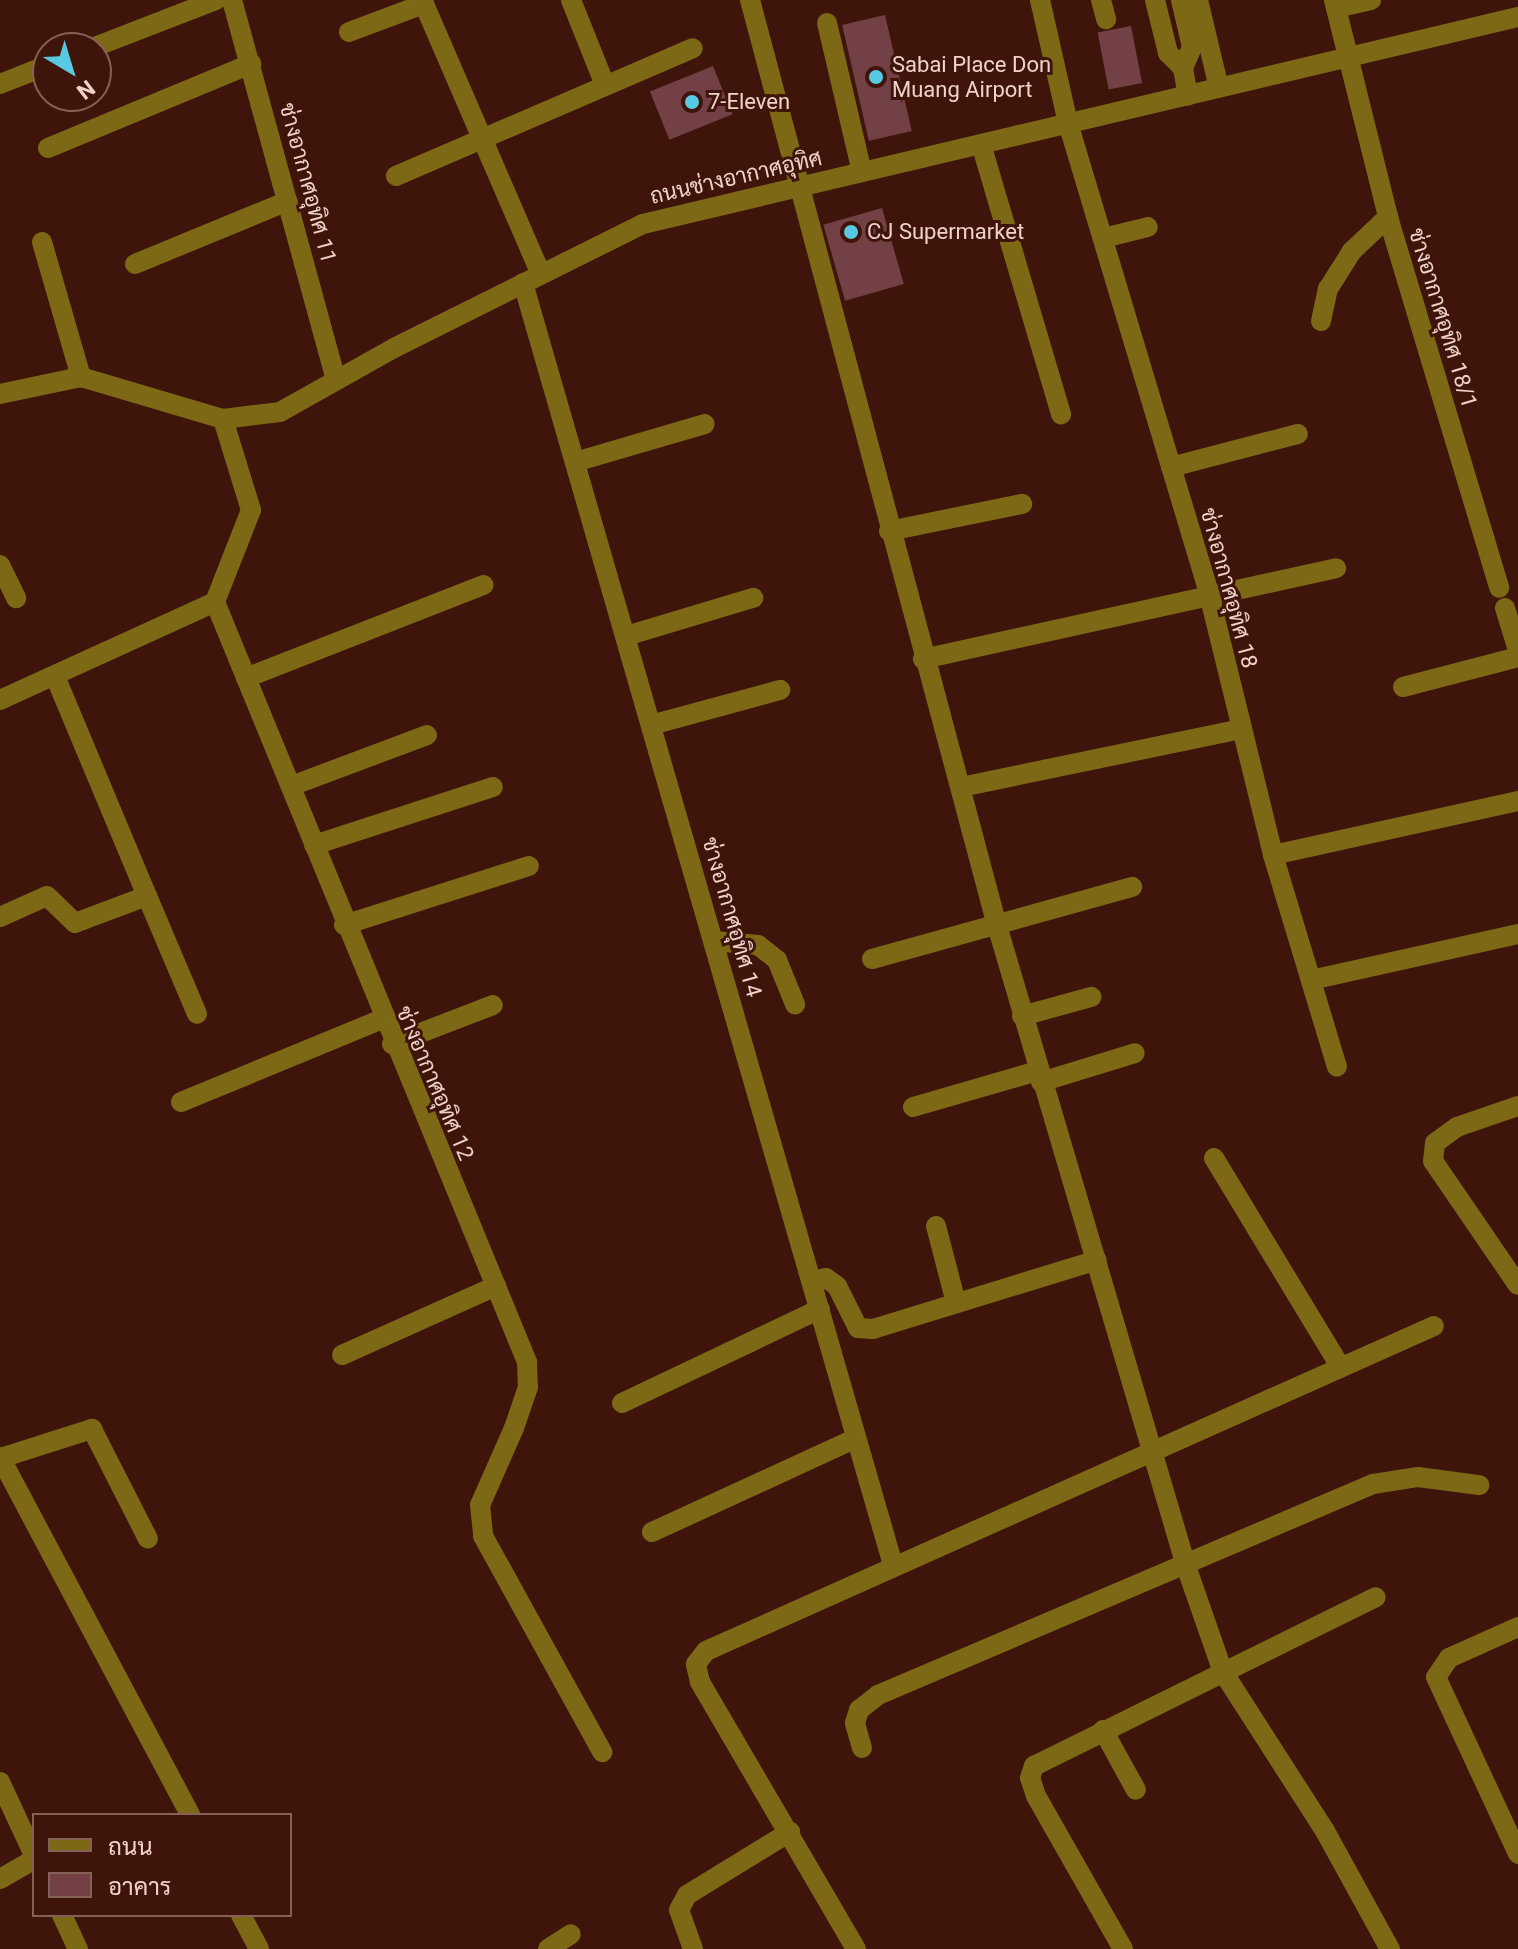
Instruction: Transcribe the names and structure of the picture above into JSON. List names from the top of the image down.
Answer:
{
  "streets": {
    "street": [
      "ถนนช่างอากาศอุทิศ",
      "ช่างอากาศอุทิศ 11",
      "ช่างอากาศอุทิศ 18/1",
      "ช่างอากาศอุทิศ 18",
      "ช่างอากาศอุทิศ 14",
      "ช่างอากาศอุทิศ 12"
    ]
  },
  "crossings": [
    ["ถนนช่างอากาศอุทิศ", "ช่างอากาศอุทิศ 11"],
    ["ถนนช่างอากาศอุทิศ", "ช่างอากาศอุทิศ 18/1"],
    ["ถนนช่างอากาศอุทิศ", "ช่างอากาศอุทิศ 18"],
    ["ถนนช่างอากาศอุทิศ", "ช่างอากาศอุทิศ 14"]
  ],
  "places": ["Sabai Place Don Muang Airport", "7-Eleven", "CJ Supermarket"],
  "legend": ["ถนน", "อาคาร"],
  "north": "bottom right"
}
